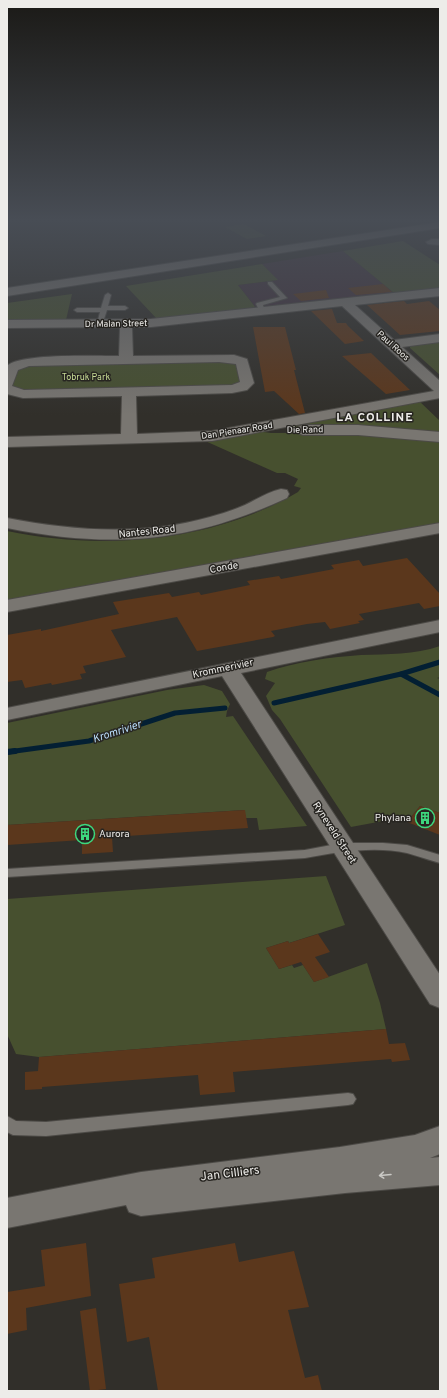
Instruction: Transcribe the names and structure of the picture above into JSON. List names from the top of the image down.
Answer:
{
  "streets": {
    "main road": ["Jan Cilliers"],
    "street": [
      "Dr Malan Street",
      "Paul Roos",
      "Die Rand",
      "Dan Pienaar Road",
      "Nantes Road",
      "Conde",
      "Krommerivier",
      "Ryneveld Street"
    ]
  },
  "crossings": [
    ["Dr Malan Street", "Paul Roos"],
    ["Die Rand", "Dan Pienaar Road"],
    ["Krommerivier", "Ryneveld Street"]
  ],
  "districts": ["LA COLLINE"],
  "water": ["Kromrivier"],
  "parks": ["Tobruk Park"],
  "places": {
    "building": ["Phylana", "Aurora"]
  }
}
